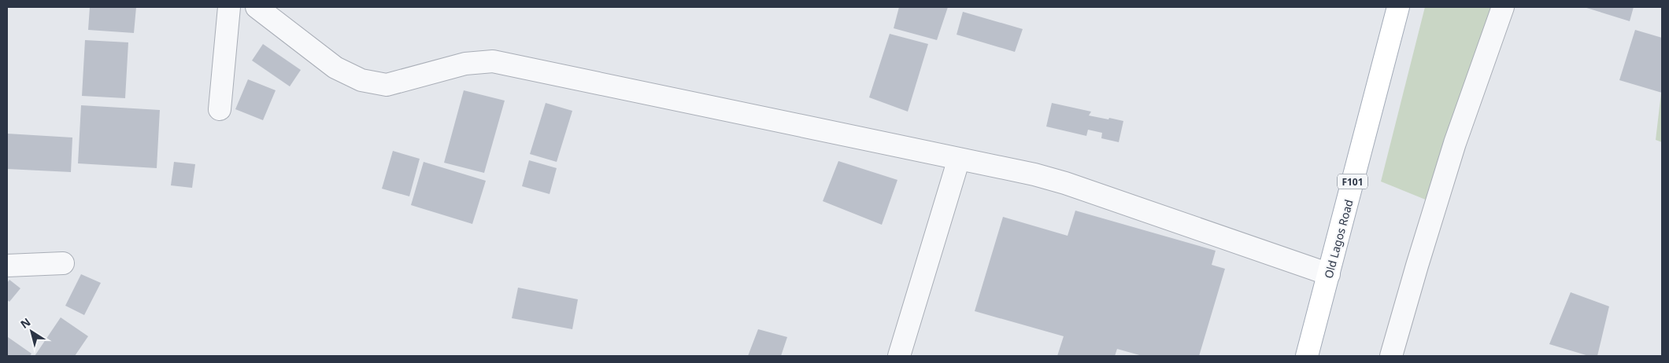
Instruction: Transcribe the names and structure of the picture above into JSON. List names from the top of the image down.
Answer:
{
  "streets": {
    "main road": ["F101", "Old Lagos Road"]
  },
  "north": "top left"
}
